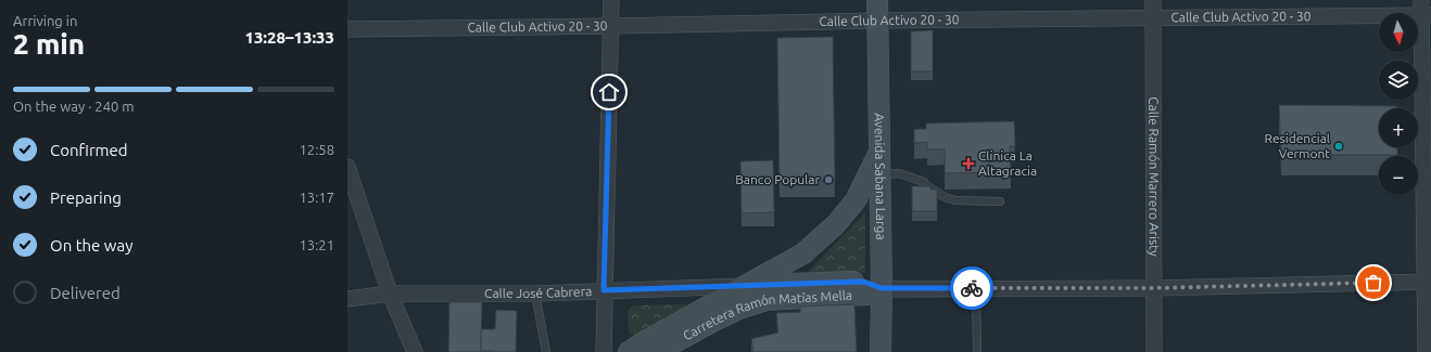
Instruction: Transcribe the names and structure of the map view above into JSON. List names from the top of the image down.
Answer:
{
  "streets": {
    "main road": ["Avenida Sabana Larga", "Calle José Cabrera", "Carretera Ramón Matías Mella"],
    "street": ["Calle Club Activo 20 - 30", "Calle Ramón Marrero Aristy"]
  },
  "crossings": [
    ["Calle Club Activo 20 - 30", "Avenida Sabana Larga"],
    ["Calle Club Activo 20 - 30", "Calle Ramón Marrero Aristy"],
    ["Avenida Sabana Larga", "Calle José Cabrera"],
    ["Avenida Sabana Larga", "Carretera Ramón Matías Mella"],
    ["Calle Ramón Marrero Aristy", "Calle José Cabrera"],
    ["Calle José Cabrera", "Carretera Ramón Matías Mella"]
  ],
  "places": {
    "other": ["Residencial Vermont", "Banco Popular"],
    "health": ["Clinica La Altagracia"]
  },
  "north": "bottom",
  "page": {
    "heading": ["2 min", "Arriving in", "13:28–13:33"],
    "map_buttons": ["+", "−"],
    "bar": "On the way · 240 m",
    "list": [
      ["Confirmed", "12:58"],
      ["Preparing", "13:17"],
      ["On the way", "13:21"],
      "Delivered"
    ]
  }
}
